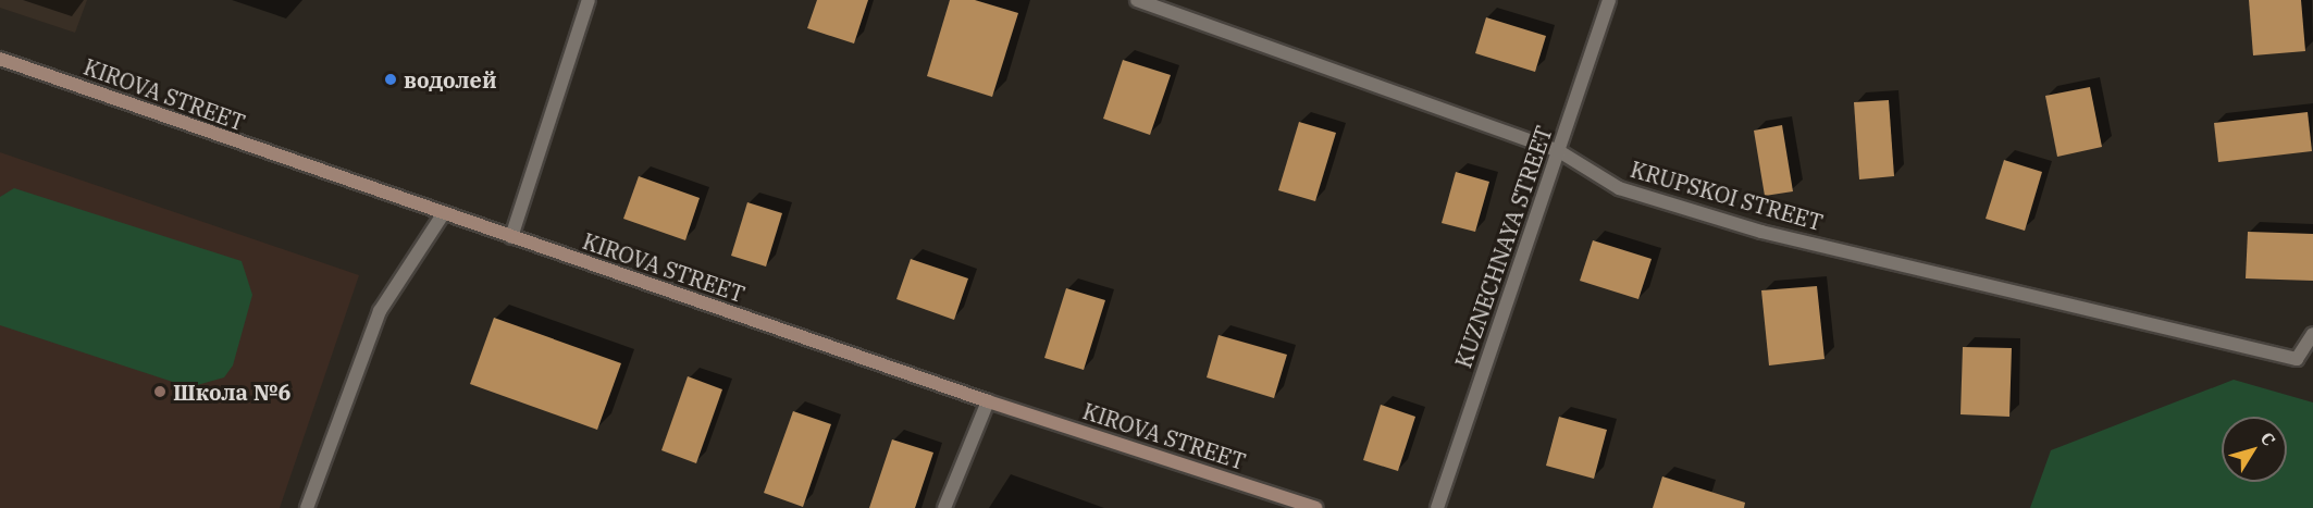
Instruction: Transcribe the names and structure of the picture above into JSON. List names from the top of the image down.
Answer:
{
  "streets": {
    "street": ["KIROVA STREET", "KRUPSKOI STREET", "KUZNECHNAYA STREET"]
  },
  "crossings": [
    ["KRUPSKOI STREET", "KUZNECHNAYA STREET"]
  ],
  "places": ["водолей", "Школа №6"],
  "north": "top right"
}
